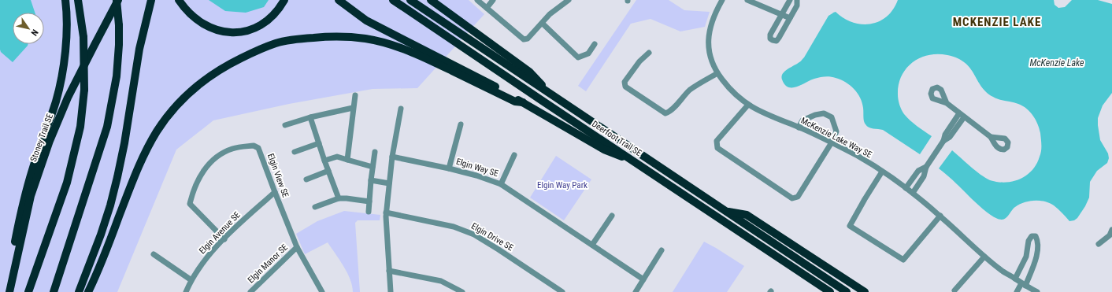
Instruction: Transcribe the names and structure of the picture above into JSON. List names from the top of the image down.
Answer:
{
  "streets": {
    "highway": ["Stoney Trail SE", "Deerfoot Trail SE"],
    "street": [
      "McKenzie Lake Way SE",
      "Elgin Way SE",
      "Elgin View SE",
      "Elgin Avenue SE",
      "Elgin Drive SE",
      "Elgin Manor SE"
    ]
  },
  "crossings": [
    ["Elgin View SE", "Elgin Avenue SE"],
    ["Elgin View SE", "Elgin Manor SE"]
  ],
  "districts": ["MCKENZIE LAKE"],
  "water": ["McKenzie Lake"],
  "parks": ["Elgin Way Park"],
  "north": "bottom right"
}
